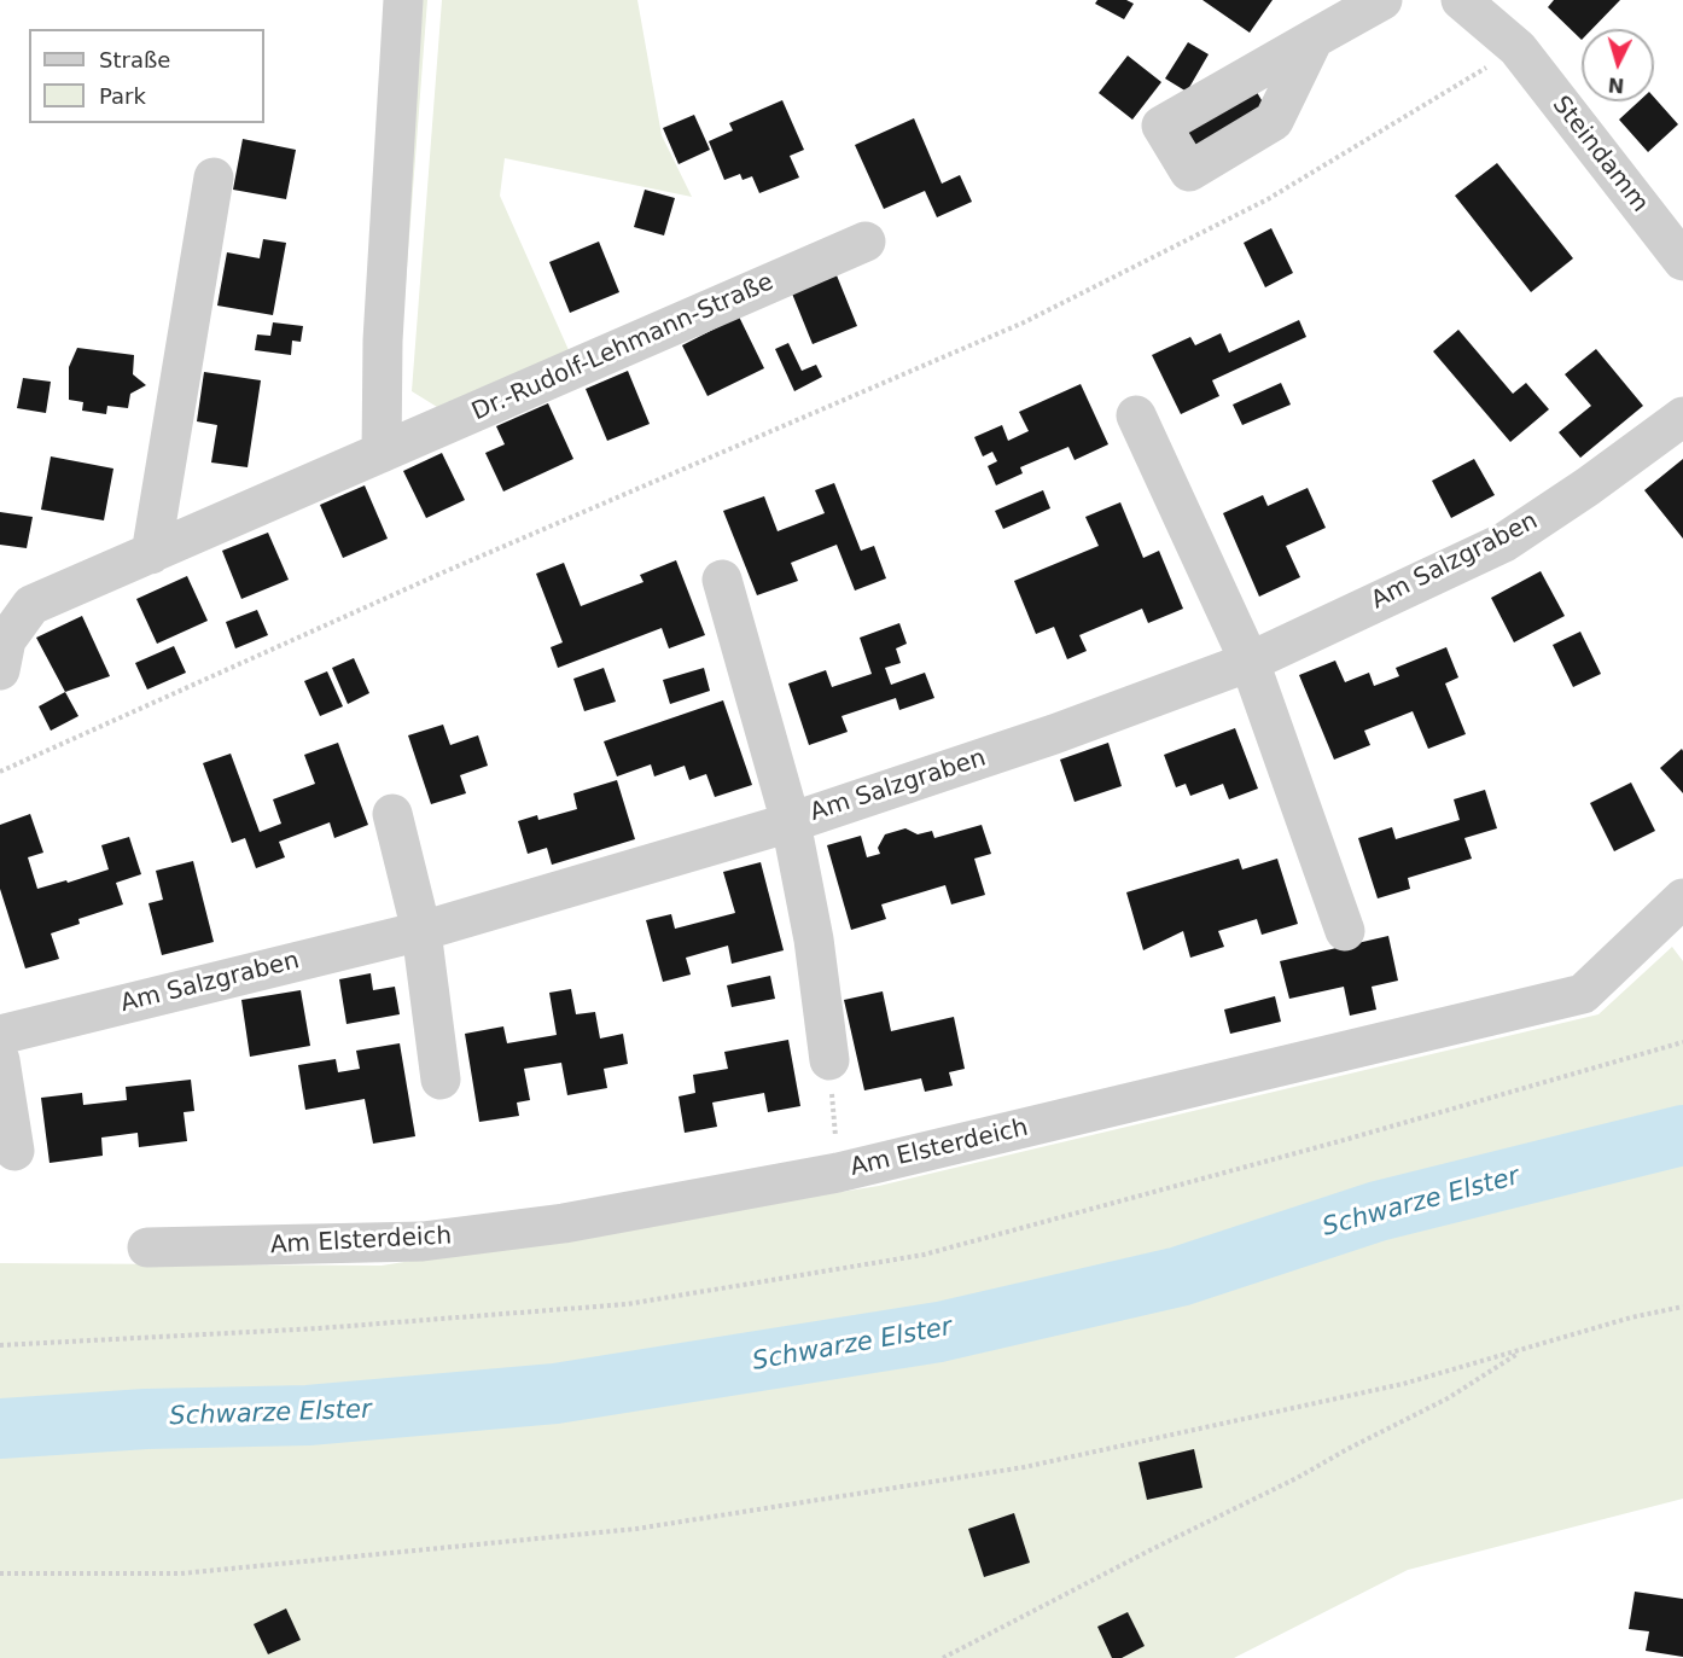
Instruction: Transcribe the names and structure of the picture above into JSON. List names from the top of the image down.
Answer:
{
  "streets": {
    "street": [
      "Steindamm",
      "Dr.-Rudolf-Lehmann-Straße",
      "Am Salzgraben",
      "Am Elsterdeich"
    ]
  },
  "water": ["Schwarze Elster"],
  "legend": ["Straße", "Park"],
  "north": "bottom"
}
